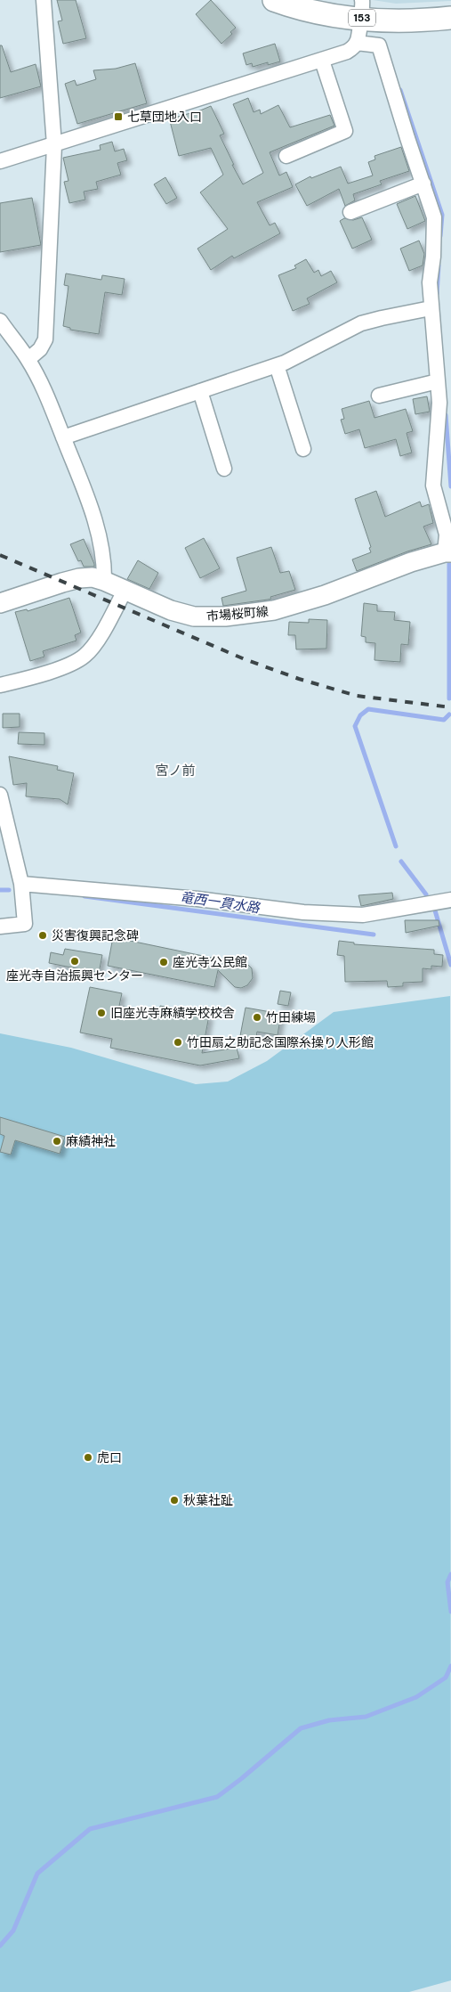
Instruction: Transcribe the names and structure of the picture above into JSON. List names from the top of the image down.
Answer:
{
  "streets": {
    "highway": ["153"],
    "main road": ["市場桜町線"]
  },
  "districts": ["宮ノ前"],
  "water": ["竜西一貫水路"],
  "places": {
    "transit": ["七草団地入口"],
    "other": [
      "災害復興記念碑",
      "座光寺自治振興センター",
      "座光寺公民館",
      "旧座光寺麻績学校校舎",
      "竹田練場",
      "竹田扇之助記念国際糸操り人形館",
      "麻績神社",
      "虎口",
      "秋葉社趾"
    ]
  }
}
